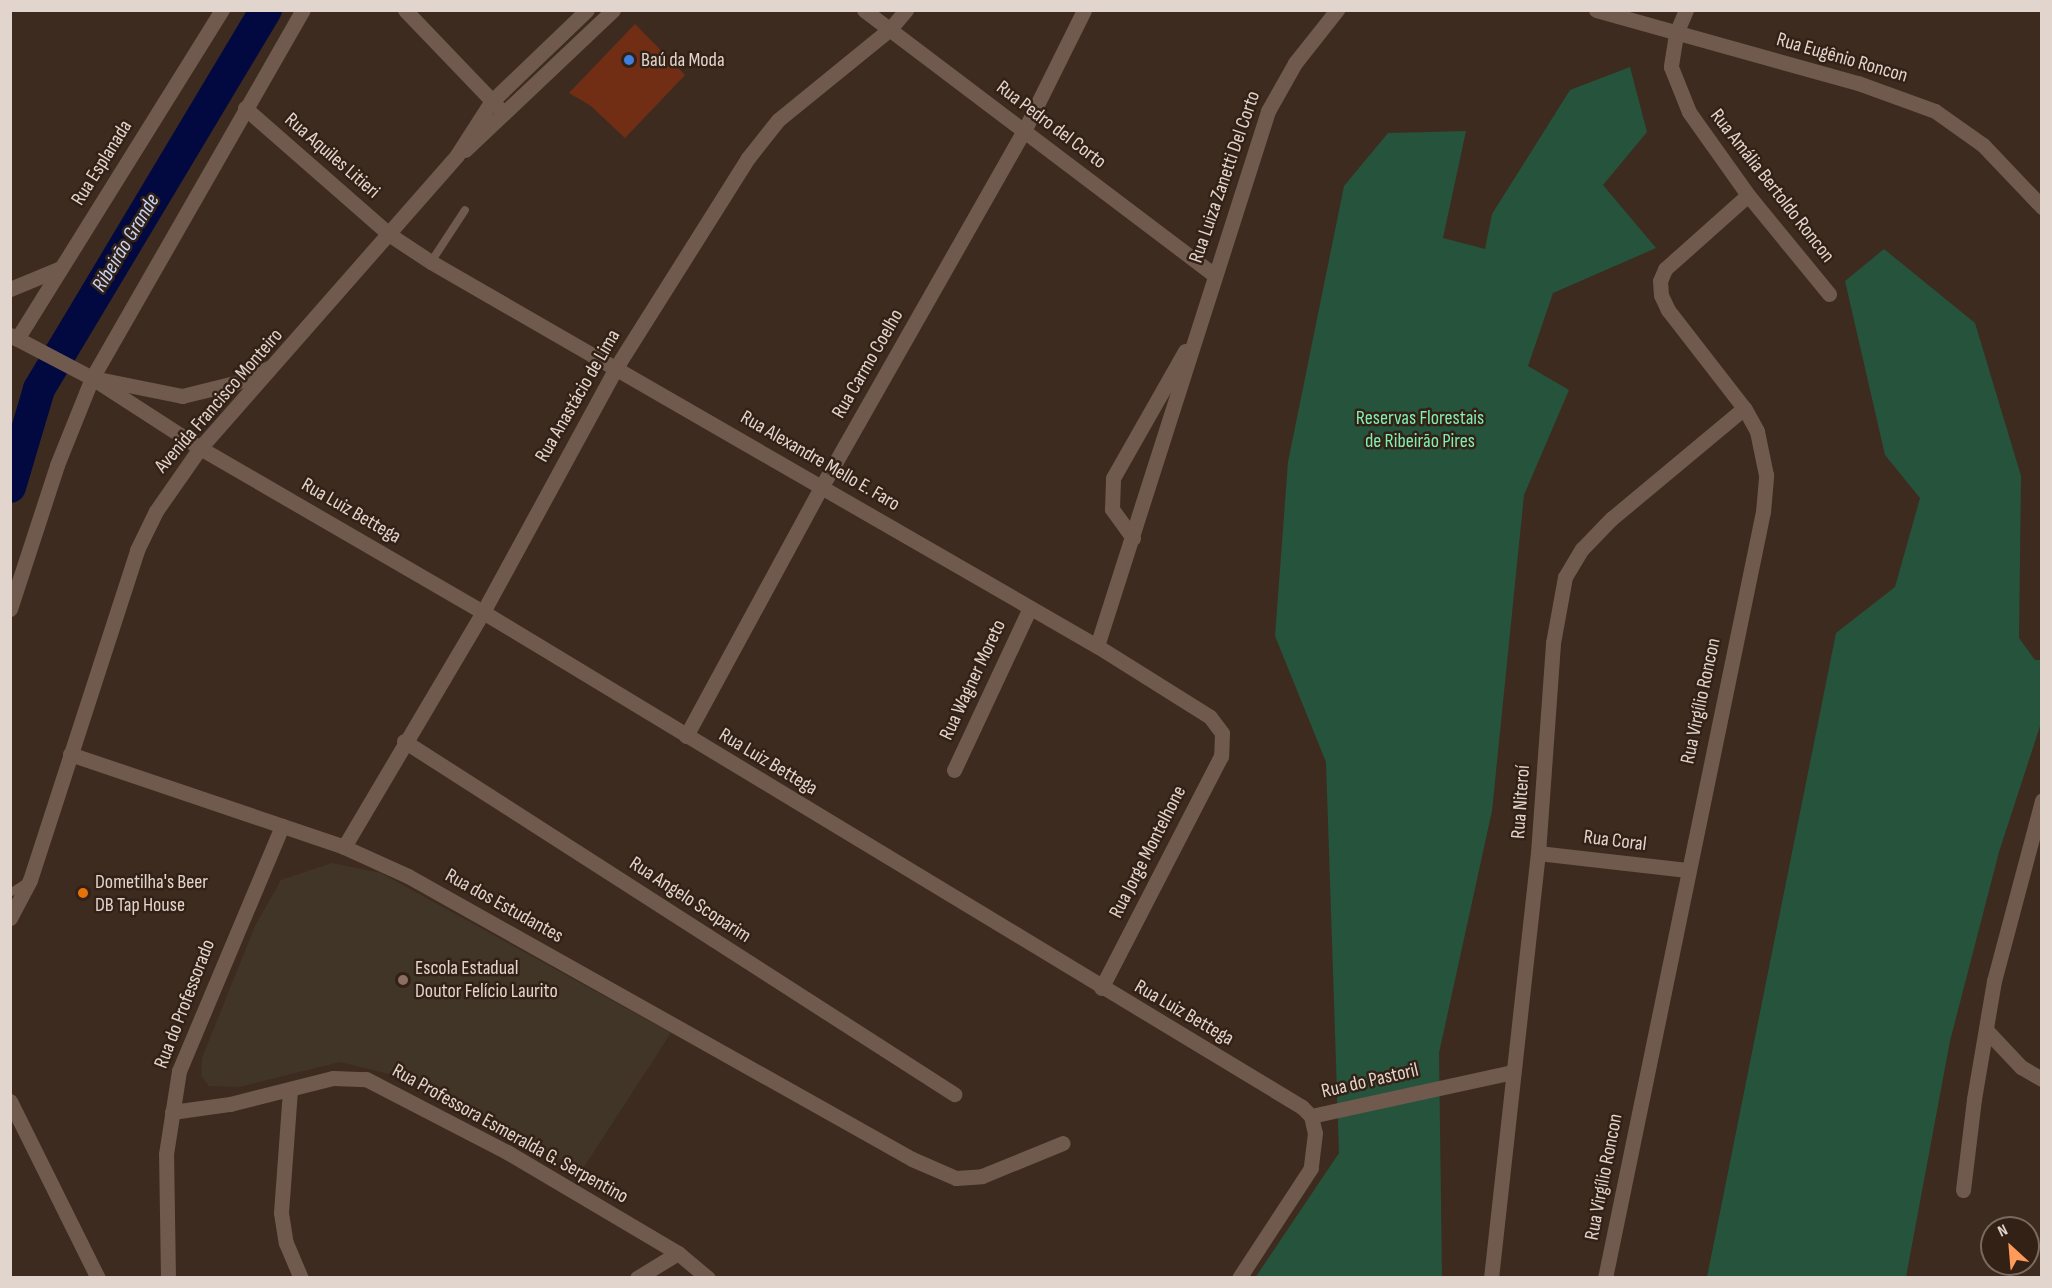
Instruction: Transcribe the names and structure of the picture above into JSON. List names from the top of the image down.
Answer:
{
  "streets": {
    "street": [
      "Rua Eugênio Roncon",
      "Rua Pedro del Corto",
      "Rua Aquiles Litieri",
      "Rua Esplanada",
      "Rua Luiza Zanetti Del Corto",
      "Rua Amália Bertoldo Roncon",
      "Rua Carmo Coelho",
      "Rua Anastácio de Lima",
      "Avenida Francisco Monteiro",
      "Rua Alexandre Mello E. Faro",
      "Rua Luiz Bettega",
      "Rua Wagner Moreto",
      "Rua Virgílio Roncon",
      "Rua Niteroí",
      "Rua Coral",
      "Rua Jorge Montelhone",
      "Rua Angelo Scoparim",
      "Rua dos Estudantes",
      "Rua do Professorado",
      "Rua do Pastoril",
      "Rua Professora Esmeralda G. Serpentino"
    ]
  },
  "crossings": [
    ["Rua Eugênio Roncon", "Rua Amália Bertoldo Roncon"],
    ["Rua Pedro del Corto", "Rua Luiza Zanetti Del Corto"],
    ["Rua Pedro del Corto", "Rua Carmo Coelho"],
    ["Rua Pedro del Corto", "Rua Anastácio de Lima"],
    ["Rua Aquiles Litieri", "Avenida Francisco Monteiro"],
    ["Rua Aquiles Litieri", "Rua Alexandre Mello E. Faro"],
    ["Rua Luiza Zanetti Del Corto", "Rua Alexandre Mello E. Faro"],
    ["Rua Amália Bertoldo Roncon", "Rua Virgílio Roncon"],
    ["Rua Carmo Coelho", "Rua Alexandre Mello E. Faro"],
    ["Rua Carmo Coelho", "Rua Luiz Bettega"],
    ["Rua Anastácio de Lima", "Rua Alexandre Mello E. Faro"],
    ["Rua Anastácio de Lima", "Rua Luiz Bettega"],
    ["Rua Anastácio de Lima", "Rua Angelo Scoparim"],
    ["Rua Anastácio de Lima", "Rua dos Estudantes"],
    ["Avenida Francisco Monteiro", "Rua Alexandre Mello E. Faro"],
    ["Avenida Francisco Monteiro", "Rua Luiz Bettega"],
    ["Avenida Francisco Monteiro", "Rua dos Estudantes"],
    ["Rua Alexandre Mello E. Faro", "Rua Wagner Moreto"],
    ["Rua Alexandre Mello E. Faro", "Rua Jorge Montelhone"],
    ["Rua Luiz Bettega", "Rua Jorge Montelhone"],
    ["Rua Luiz Bettega", "Rua do Pastoril"],
    ["Rua Virgílio Roncon", "Rua Niteroí"],
    ["Rua Virgílio Roncon", "Rua Coral"],
    ["Rua Niteroí", "Rua Coral"],
    ["Rua Niteroí", "Rua do Pastoril"],
    ["Rua dos Estudantes", "Rua do Professorado"],
    ["Rua do Professorado", "Rua Professora Esmeralda G. Serpentino"]
  ],
  "water": ["Ribeirão Grande"],
  "parks": ["Reservas Florestais de Ribeirão Pires"],
  "places": ["Baú da Moda", "Dometilha's Beer DB Tap House", "Escola Estadual Doutor Felício Laurito"],
  "north": "top left"
}
